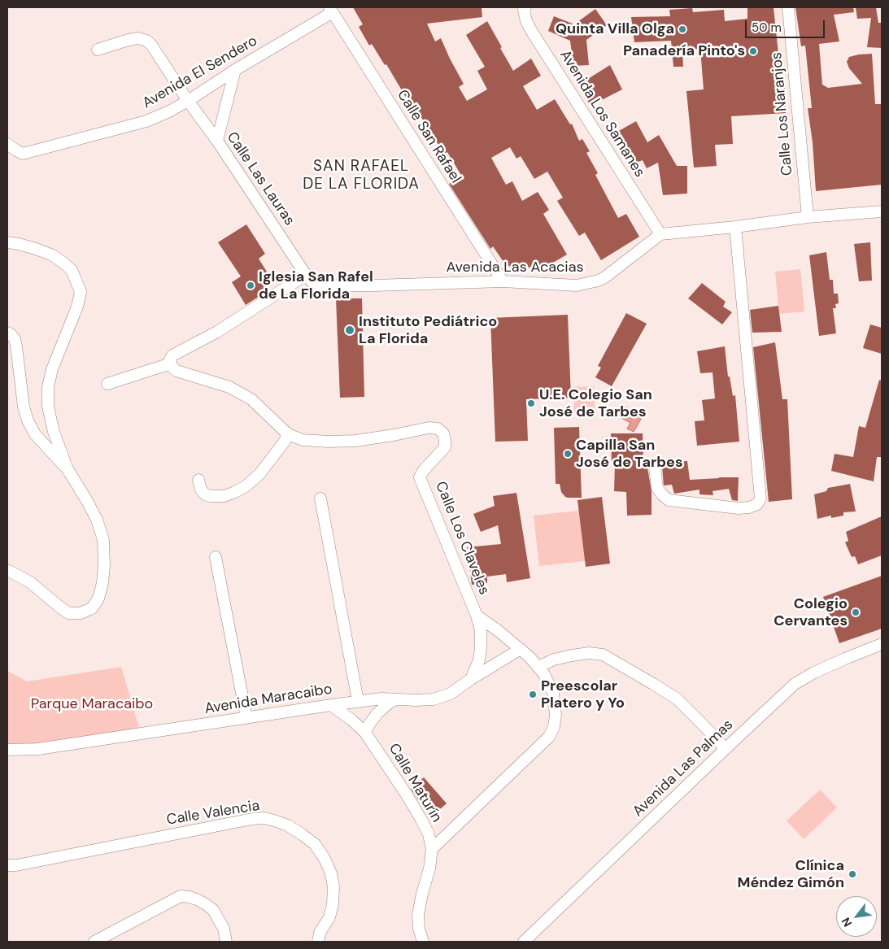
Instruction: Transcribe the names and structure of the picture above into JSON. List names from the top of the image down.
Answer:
{
  "streets": {
    "street": [
      "Avenida El Sendero",
      "Avenida Los Samanes",
      "Calle Los Naranjos",
      "Calle San Rafael",
      "Calle Las Lauras",
      "Avenida Las Acacias",
      "Calle Los Claveles",
      "Avenida Maracaibo",
      "Avenida Las Palmas",
      "Calle Maturín",
      "Calle Valencia"
    ]
  },
  "crossings": [
    ["Avenida El Sendero", "Calle San Rafael"],
    ["Avenida El Sendero", "Calle Las Lauras"],
    ["Avenida Los Samanes", "Avenida Las Acacias"],
    ["Calle San Rafael", "Avenida Las Acacias"],
    ["Calle Las Lauras", "Avenida Las Acacias"],
    ["Calle Los Claveles", "Avenida Maracaibo"],
    ["Calle Los Claveles", "Calle Maturín"],
    ["Avenida Maracaibo", "Calle Maturín"]
  ],
  "districts": ["SAN RAFAEL DE LA FLORIDA"],
  "parks": ["Parque Maracaibo"],
  "places": [
    "Quinta Villa Olga",
    "Panadería Pinto's",
    "Iglesia San Rafel de La Florida",
    "Instituto Pediátrico La Florida",
    "U.E. Colegio San José de Tarbes",
    "Capilla San José de Tarbes",
    "Colegio Cervantes",
    "Preescolar Platero y Yo",
    "Clínica Méndez Gimón"
  ],
  "scale_bar": "50 m",
  "north": "bottom left"
}
